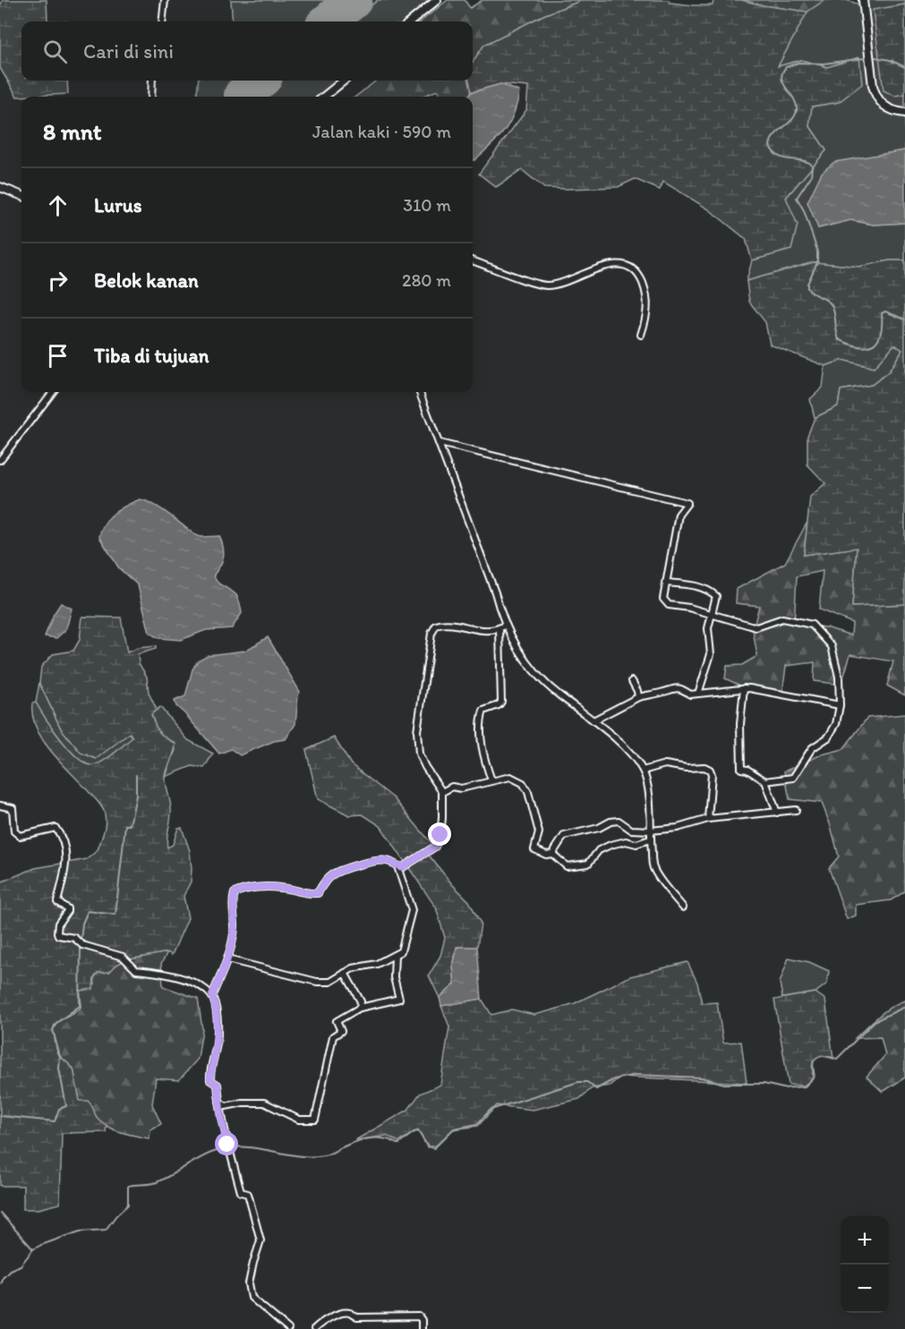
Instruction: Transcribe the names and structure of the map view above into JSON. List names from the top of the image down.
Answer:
{
  "page": {
    "search": "Cari di sini",
    "heading": ["8 mnt", "Jalan kaki · 590 m"],
    "list": [
      ["Lurus", "310 m"],
      ["Belok kanan", "280 m"],
      "Tiba di tujuan"
    ],
    "map_buttons": ["+", "−"]
  }
}
